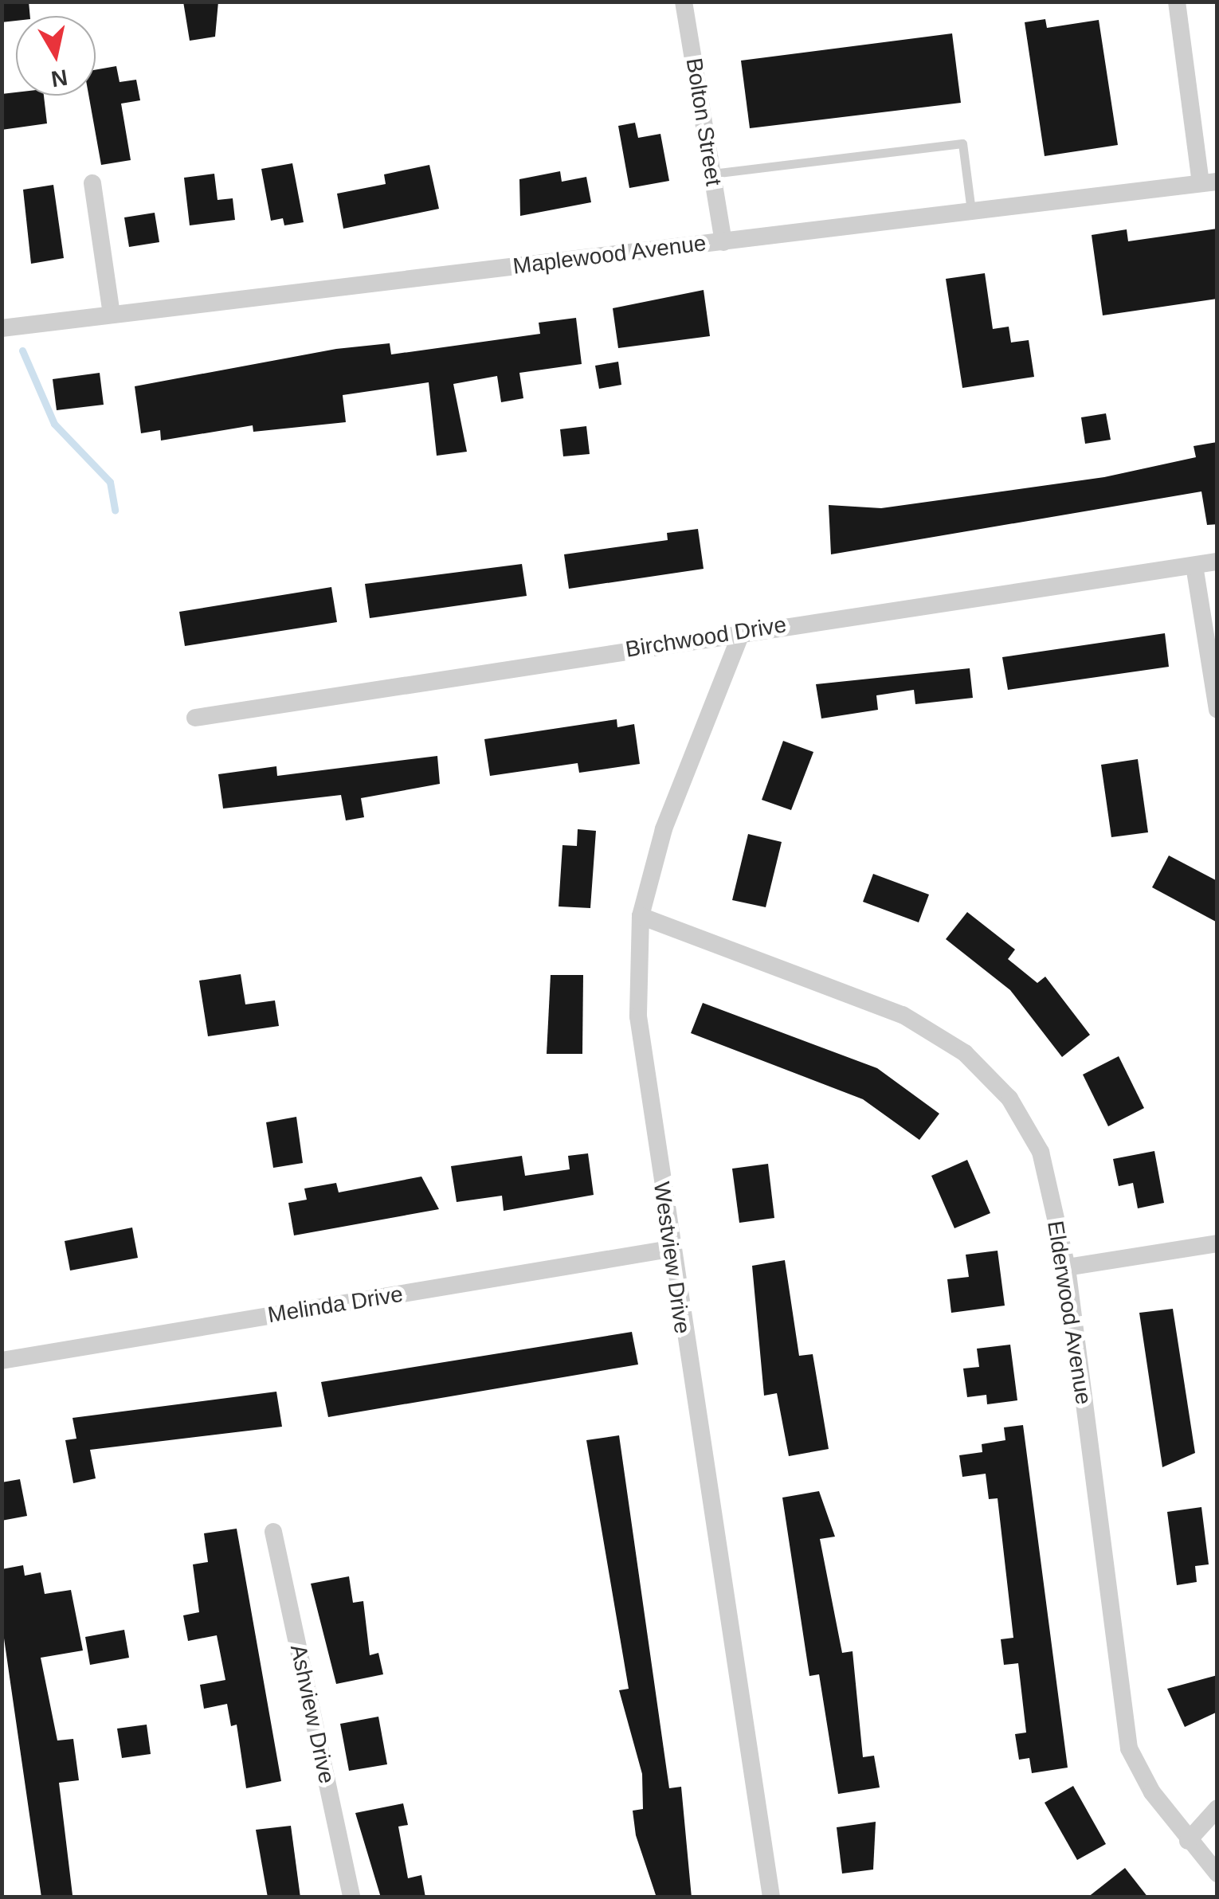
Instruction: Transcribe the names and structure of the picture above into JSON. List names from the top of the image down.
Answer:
{
  "streets": {
    "street": [
      "Bolton Street",
      "Maplewood Avenue",
      "Birchwood Drive",
      "Westview Drive",
      "Melinda Drive",
      "Elderwood Avenue",
      "Ashview Drive"
    ]
  },
  "crossings": [
    ["Bolton Street", "Maplewood Avenue"],
    ["Birchwood Drive", "Westview Drive"],
    ["Westview Drive", "Melinda Drive"],
    ["Westview Drive", "Elderwood Avenue"]
  ],
  "north": "bottom"
}
